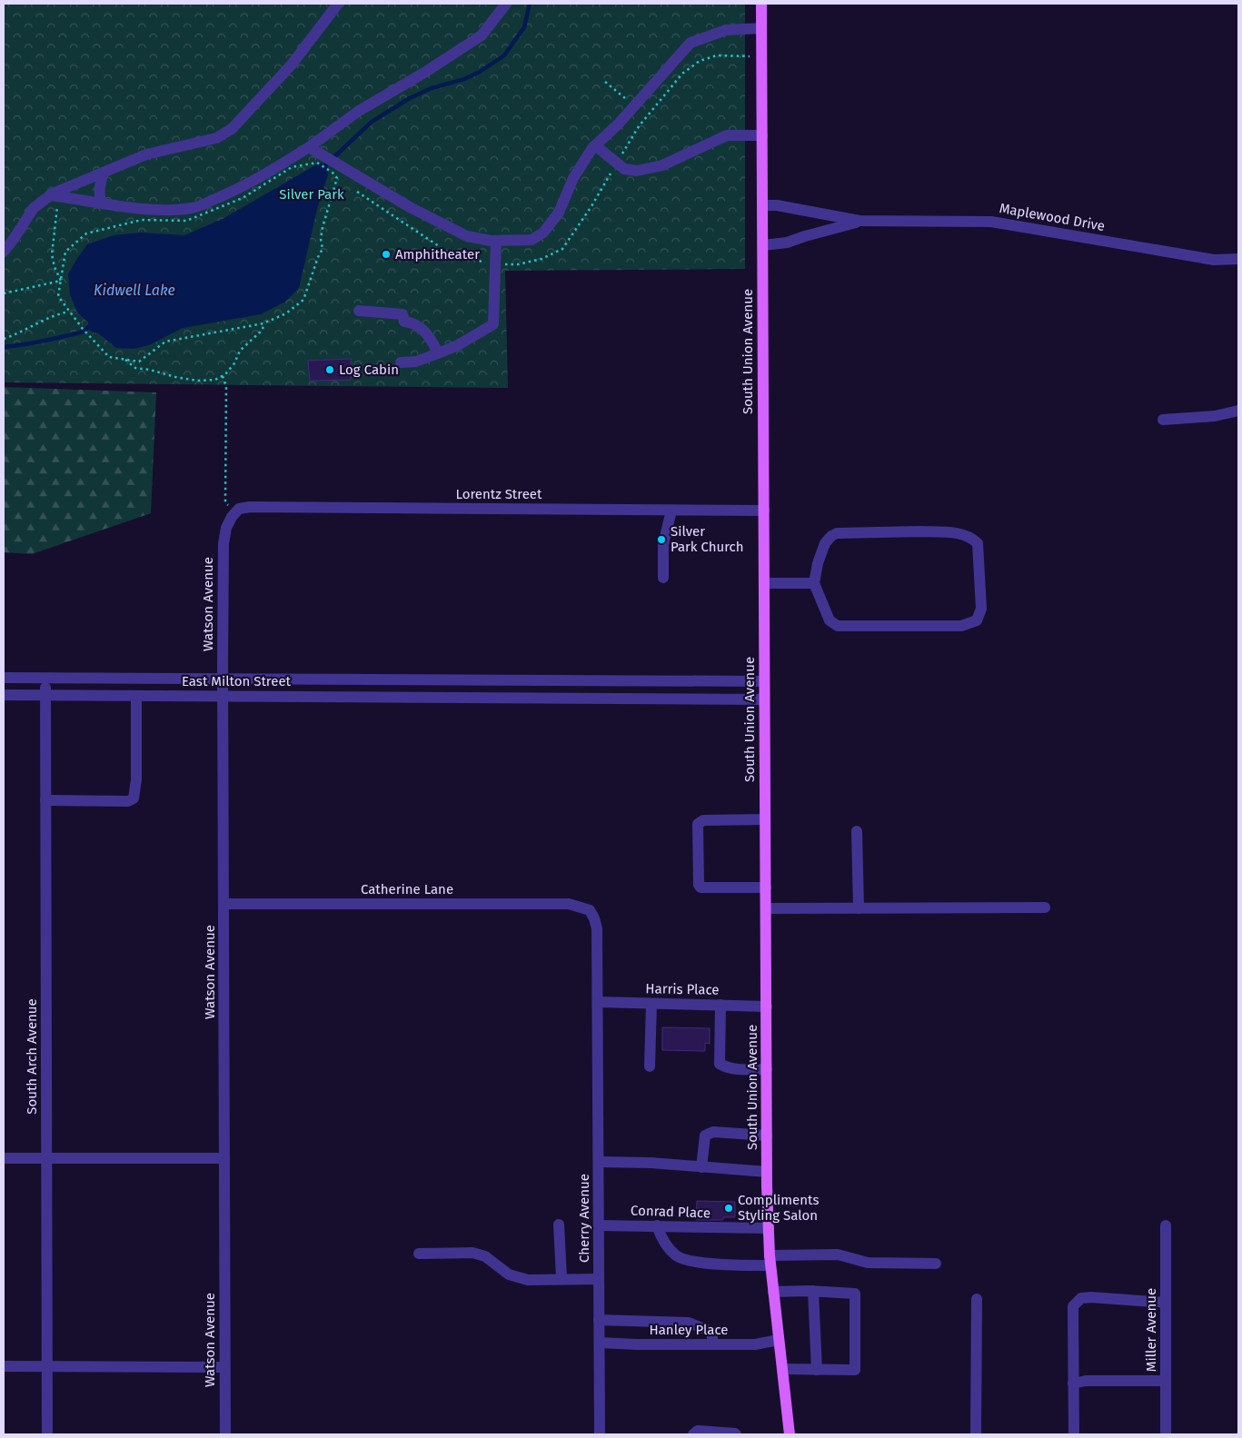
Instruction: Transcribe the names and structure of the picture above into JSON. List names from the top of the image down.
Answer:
{
  "streets": {
    "main road": ["South Union Avenue"],
    "street": [
      "Maplewood Drive",
      "Lorentz Street",
      "Watson Avenue",
      "East Milton Street",
      "Catherine Lane",
      "Harris Place",
      "South Arch Avenue",
      "Conrad Place",
      "Cherry Avenue",
      "Hanley Place",
      "Miller Avenue"
    ]
  },
  "crossings": [
    ["Maplewood Drive", "South Union Avenue"],
    ["South Union Avenue", "Lorentz Street"],
    ["South Union Avenue", "East Milton Street"],
    ["South Union Avenue", "Harris Place"],
    ["South Union Avenue", "Conrad Place"],
    ["South Union Avenue", "Hanley Place"],
    ["Lorentz Street", "Watson Avenue"],
    ["Watson Avenue", "East Milton Street"],
    ["Watson Avenue", "Catherine Lane"],
    ["East Milton Street", "South Arch Avenue"],
    ["Catherine Lane", "Cherry Avenue"],
    ["Harris Place", "Cherry Avenue"],
    ["Conrad Place", "Cherry Avenue"],
    ["Cherry Avenue", "Hanley Place"]
  ],
  "water": ["Kidwell Lake"],
  "parks": ["Silver Park"],
  "places": [
    "Amphitheater",
    "Log Cabin",
    "Silver Park Church",
    "Compliments Styling Salon"
  ]
}
